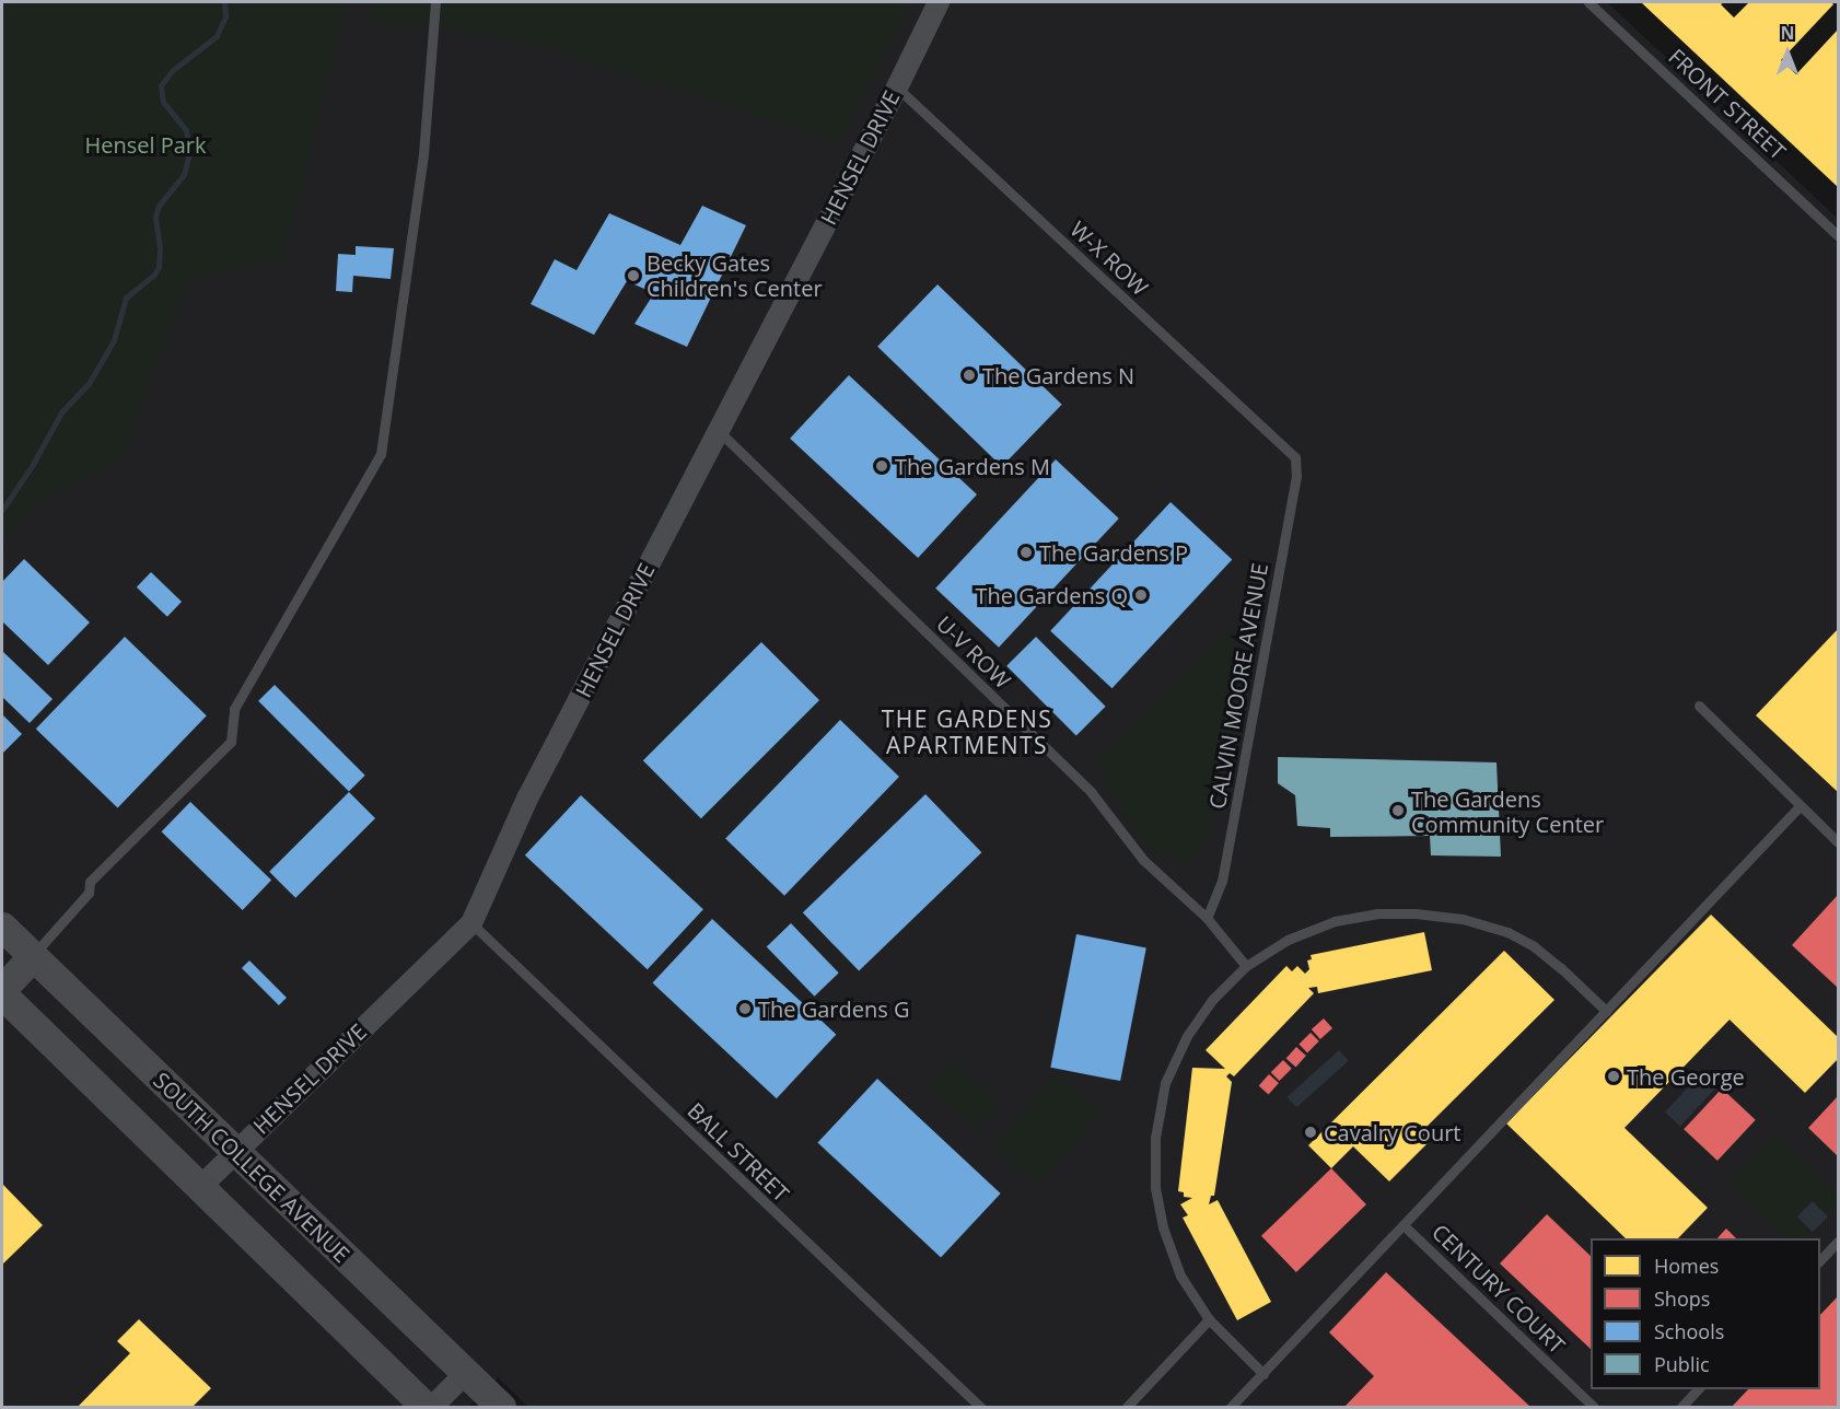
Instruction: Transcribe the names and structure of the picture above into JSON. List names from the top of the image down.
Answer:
{
  "streets": {
    "main road": ["SOUTH COLLEGE AVENUE"],
    "street": ["HENSEL DRIVE"],
    "lane": [
      "FRONT STREET",
      "W-X ROW",
      "U-V ROW",
      "CALVIN MOORE AVENUE",
      "BALL STREET",
      "CENTURY COURT"
    ]
  },
  "crossings": [
    ["HENSEL DRIVE", "W-X ROW"],
    ["HENSEL DRIVE", "U-V ROW"],
    ["HENSEL DRIVE", "BALL STREET"],
    ["HENSEL DRIVE", "SOUTH COLLEGE AVENUE"],
    ["W-X ROW", "CALVIN MOORE AVENUE"],
    ["U-V ROW", "CALVIN MOORE AVENUE"]
  ],
  "districts": ["THE GARDENS APARTMENTS"],
  "parks": ["Hensel Park"],
  "places": [
    "Becky Gates Children's Center",
    "The Gardens N",
    "The Gardens M",
    "The Gardens P",
    "The Gardens Q",
    "The Gardens Community Center",
    "The Gardens G",
    "The George",
    "Cavalry Court"
  ],
  "legend": [
    "Homes",
    "Shops",
    "Schools",
    "Public"
  ],
  "north": "top"
}
